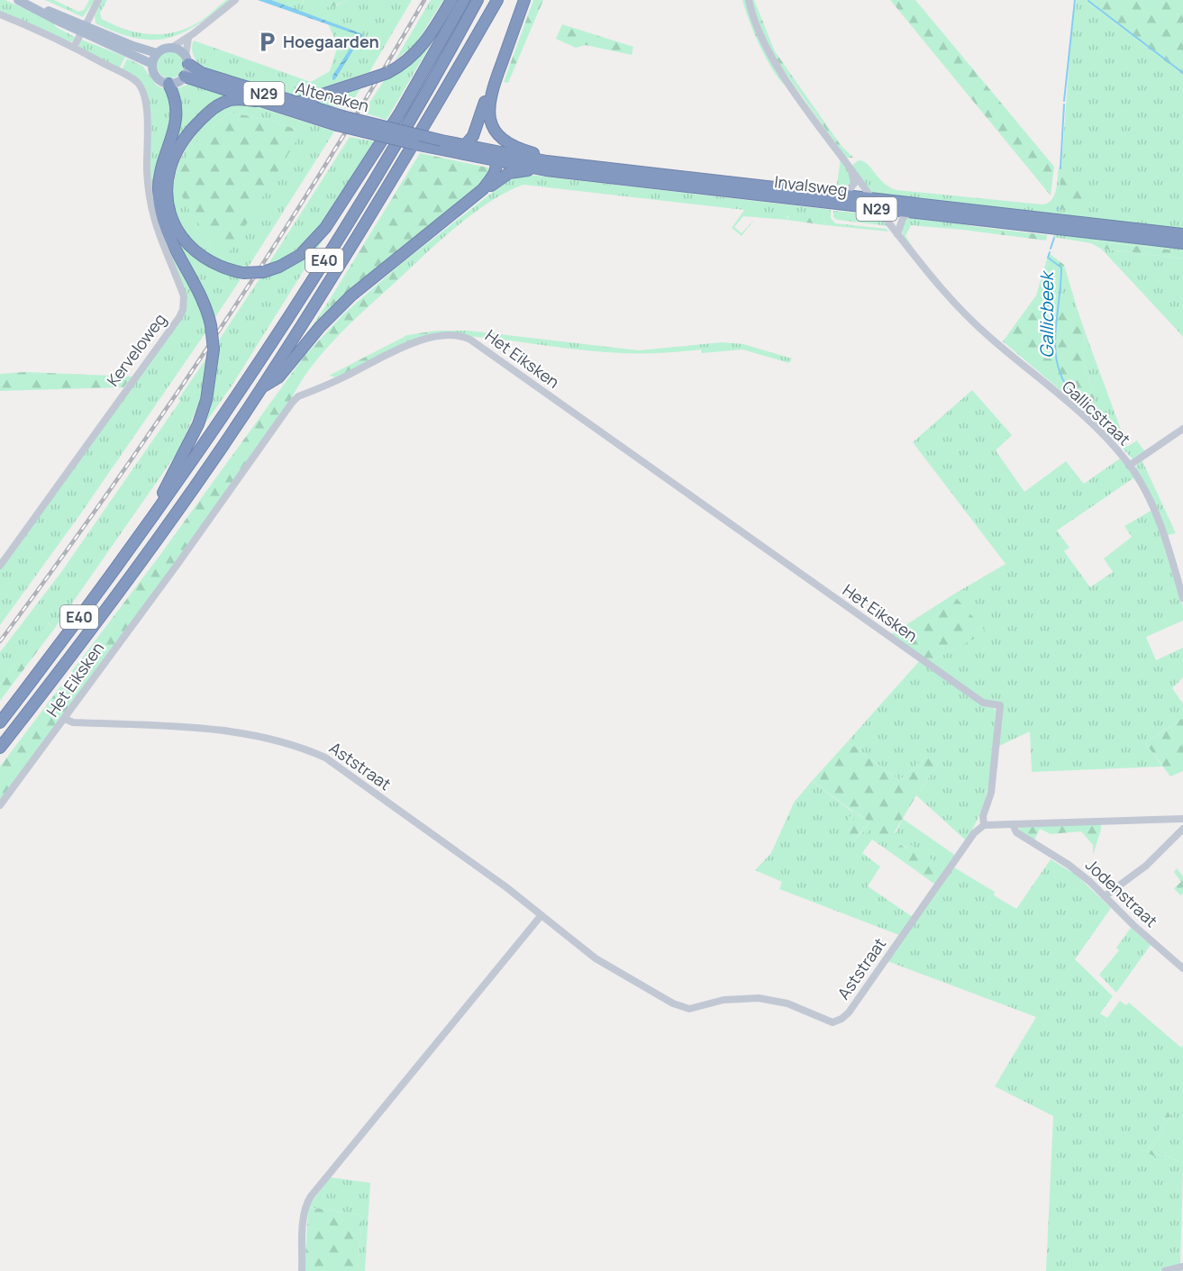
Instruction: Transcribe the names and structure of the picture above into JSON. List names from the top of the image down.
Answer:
{
  "streets": {
    "highway": [
      "N29",
      "Altenaken",
      "Invalsweg",
      "E40"
    ],
    "street": [
      "Kerveloweg",
      "Het Eiksken",
      "Gallicstraat",
      "Aststraat",
      "Jodenstraat"
    ]
  },
  "crossings": [
    ["Altenaken", "Invalsweg"],
    ["Invalsweg", "Gallicstraat"],
    ["Het Eiksken", "Aststraat"]
  ],
  "water": ["Gallicbeek"],
  "places": {
    "parking": ["Hoegaarden"]
  }
}
